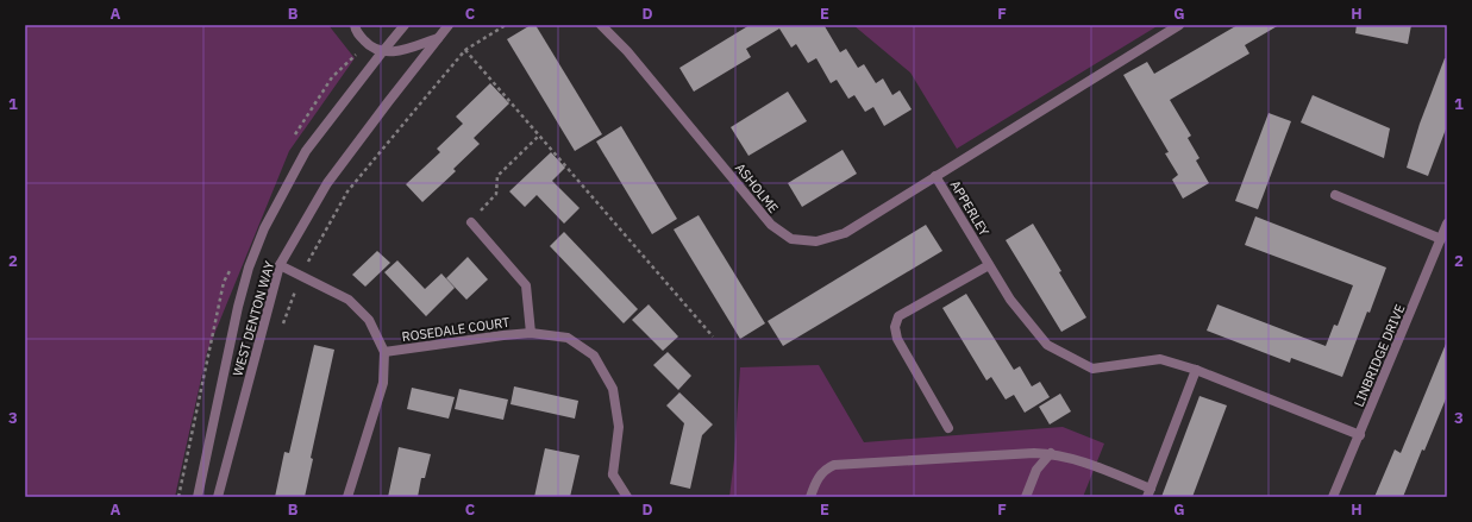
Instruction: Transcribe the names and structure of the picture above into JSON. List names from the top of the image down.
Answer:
{
  "streets": {
    "street": [
      "ASHOLME",
      "APPERLEY",
      "WEST DENTON WAY",
      "ROSEDALE COURT",
      "LINBRIDGE DRIVE"
    ]
  },
  "crossings": [
    ["ASHOLME", "APPERLEY"]
  ],
  "grid": {
    "columns": [
      "A",
      "B",
      "C",
      "D",
      "E",
      "F",
      "G",
      "H"
    ],
    "rows": ["1", "2", "3"]
  }
}
